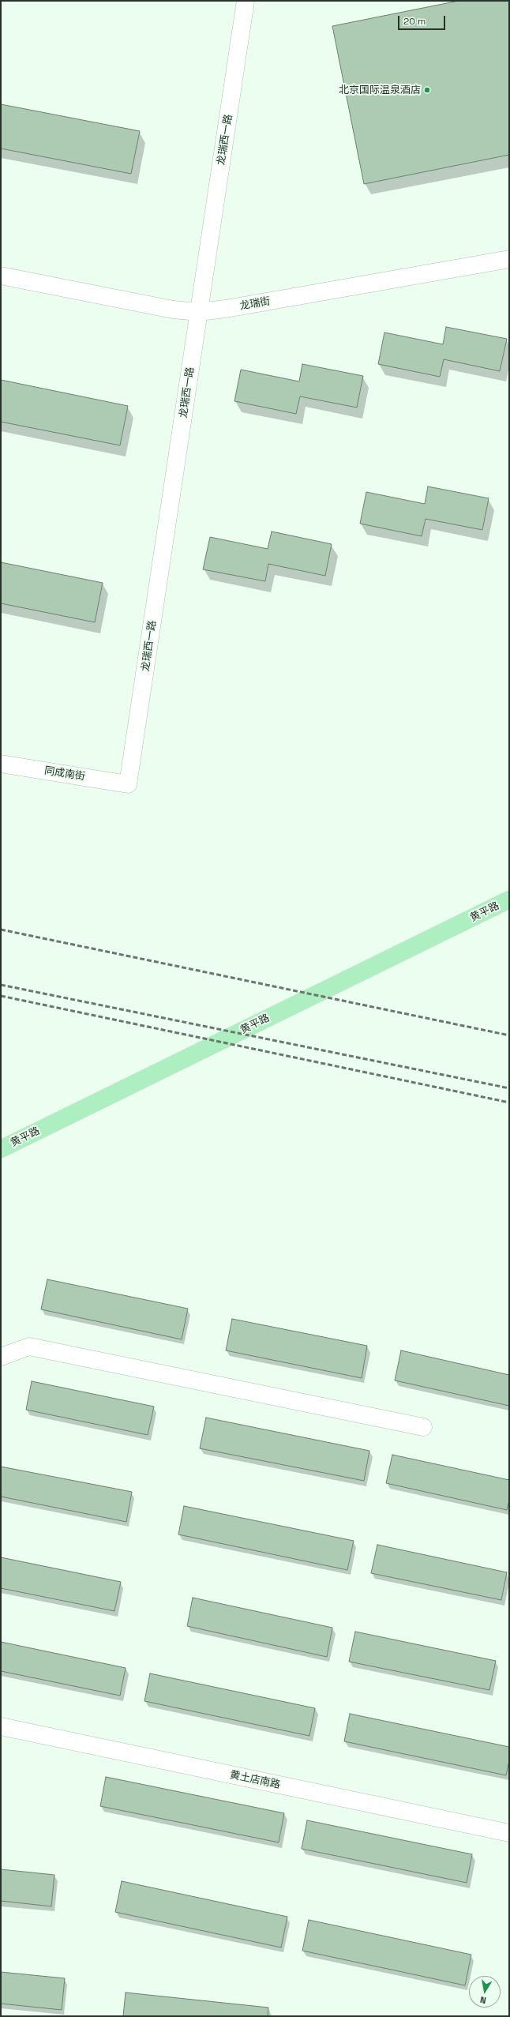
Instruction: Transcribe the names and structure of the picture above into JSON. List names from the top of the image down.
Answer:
{
  "streets": {
    "main road": ["黄平路"],
    "street": [
      "龙瑞西一路",
      "龙瑞街",
      "同成南街",
      "黄土店南路"
    ]
  },
  "crossings": [
    ["龙瑞西一路", "龙瑞街"],
    ["龙瑞西一路", "同成南街"]
  ],
  "places": ["北京国际温泉酒店"],
  "scale_bar": "20 m",
  "north": "bottom"
}
